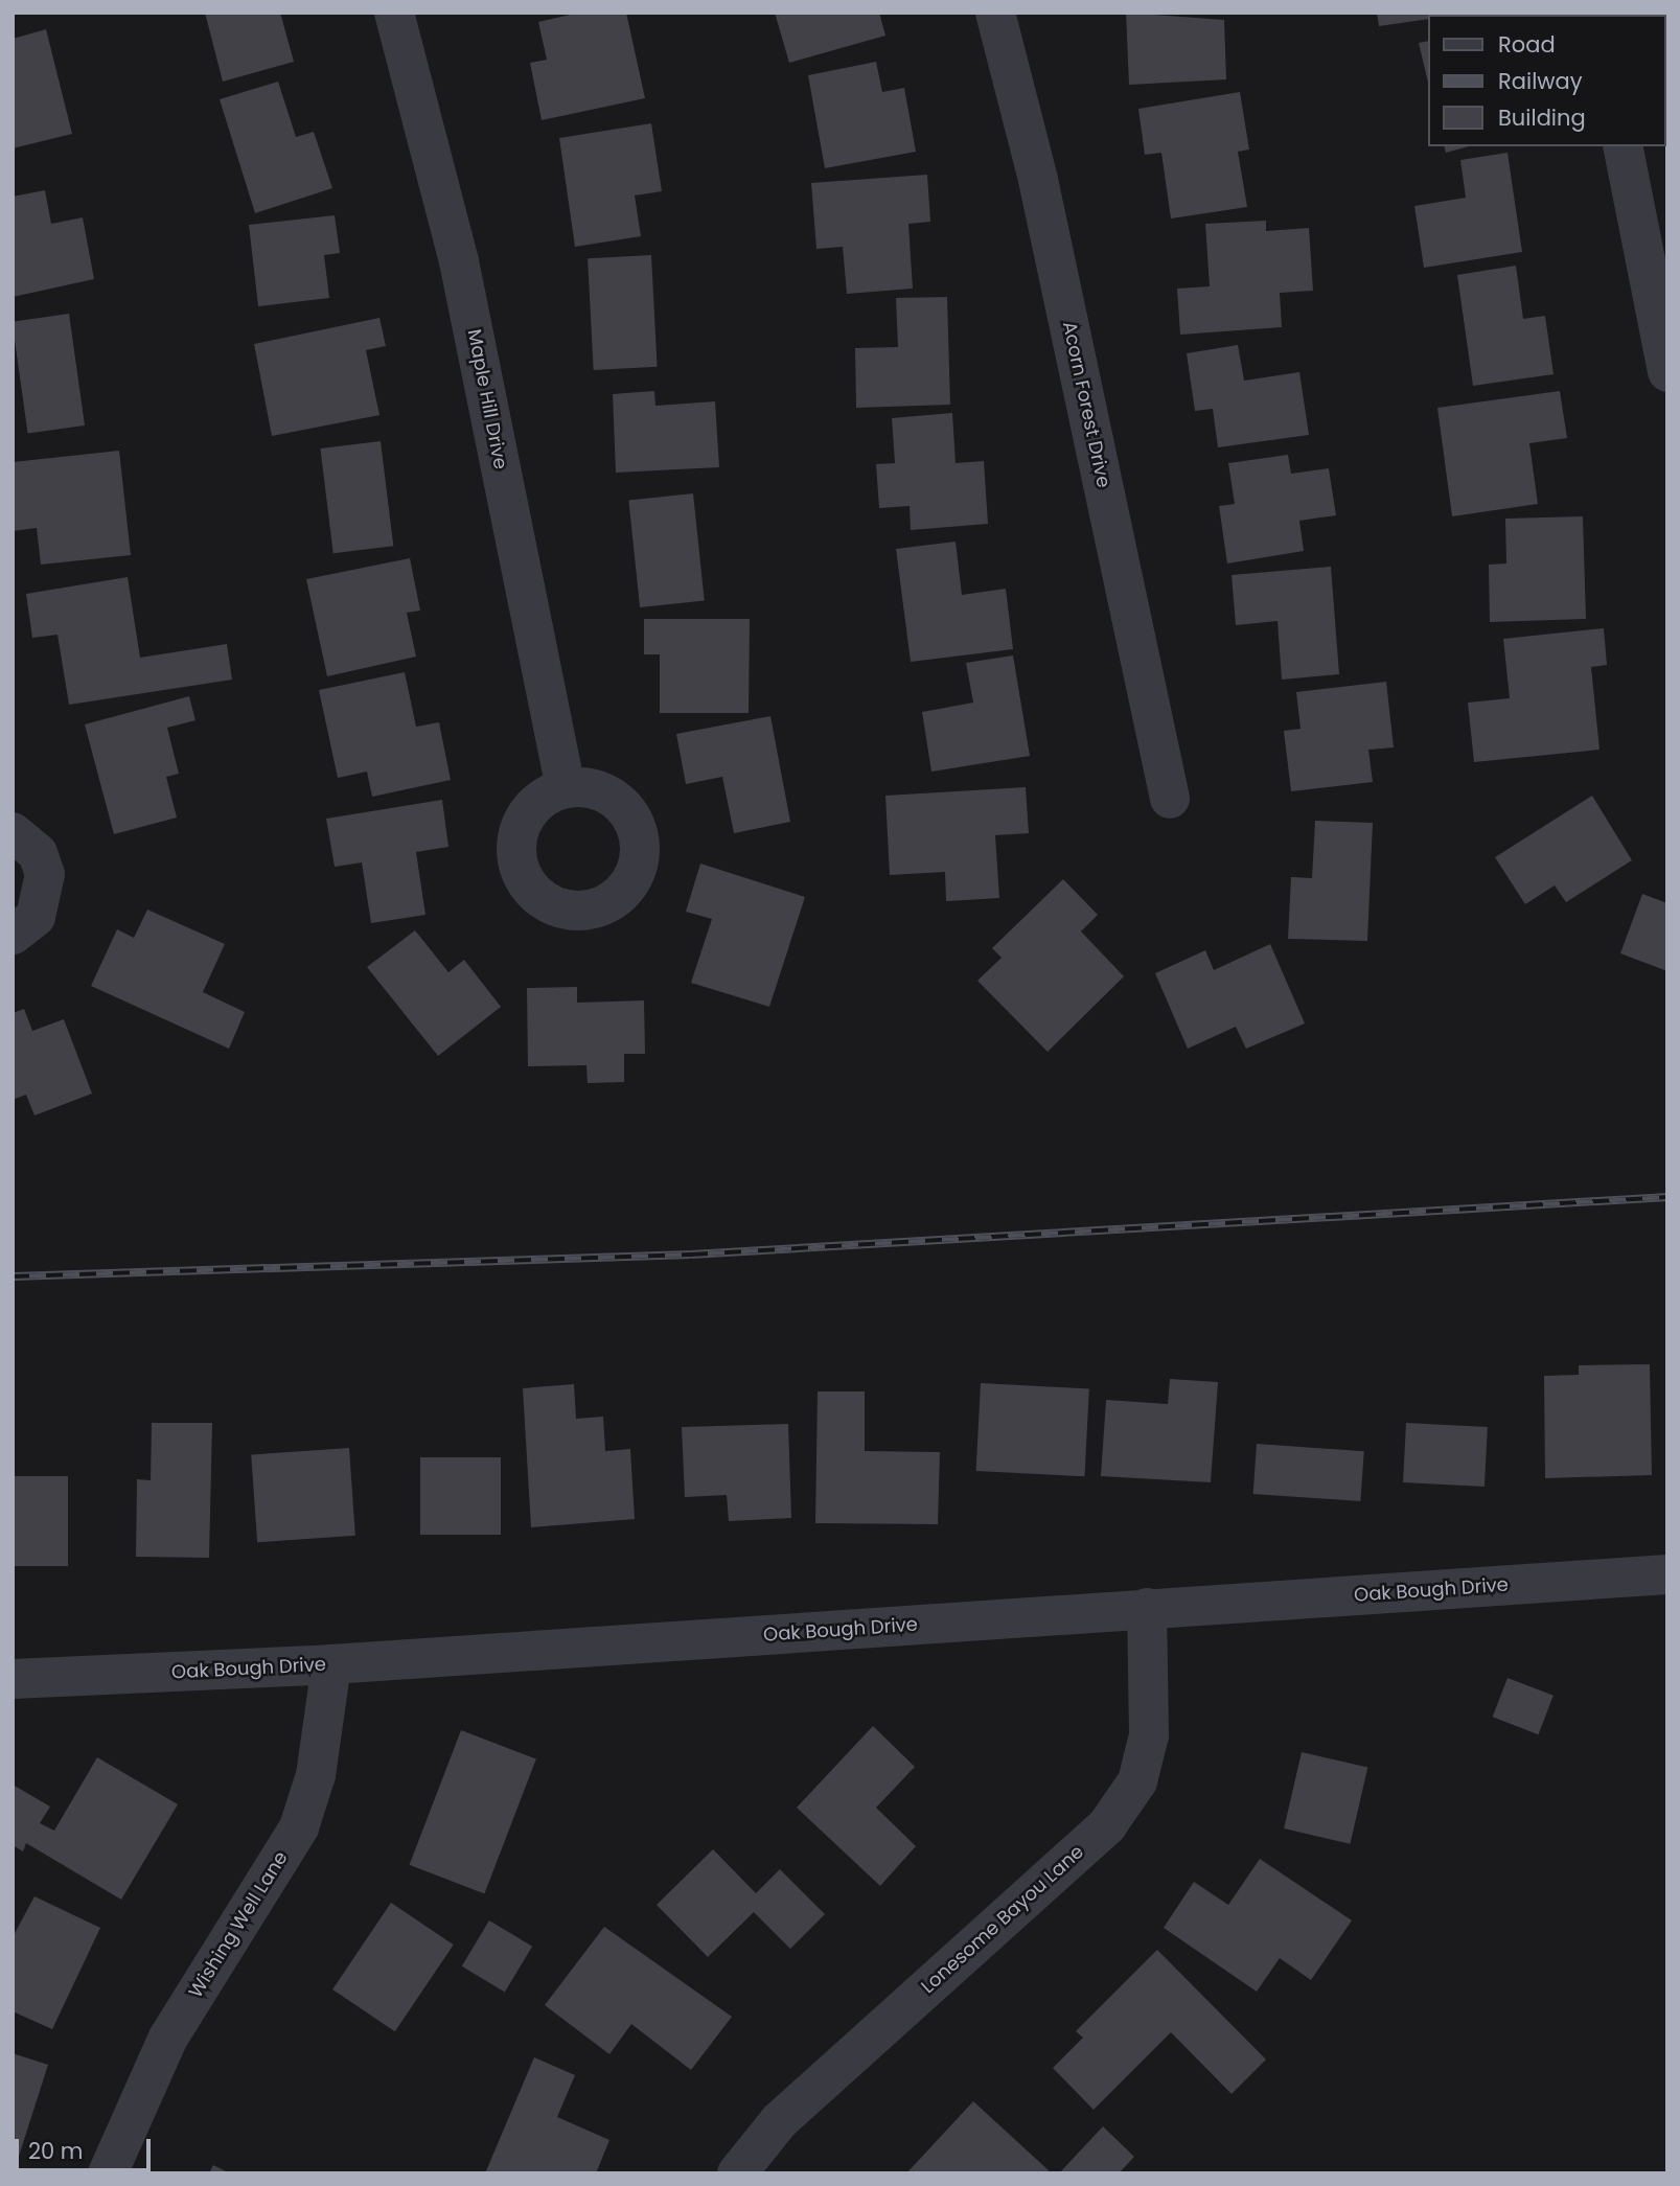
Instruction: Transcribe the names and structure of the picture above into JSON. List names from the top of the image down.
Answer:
{
  "streets": {
    "street": [
      "Maple Hill Drive",
      "Acorn Forest Drive",
      "Oak Bough Drive",
      "Lonesome Bayou Lane",
      "Wishing Well Lane"
    ]
  },
  "crossings": [
    ["Oak Bough Drive", "Lonesome Bayou Lane"],
    ["Oak Bough Drive", "Wishing Well Lane"]
  ],
  "legend": ["Road", "Railway", "Building"],
  "scale_bar": "20 m"
}
